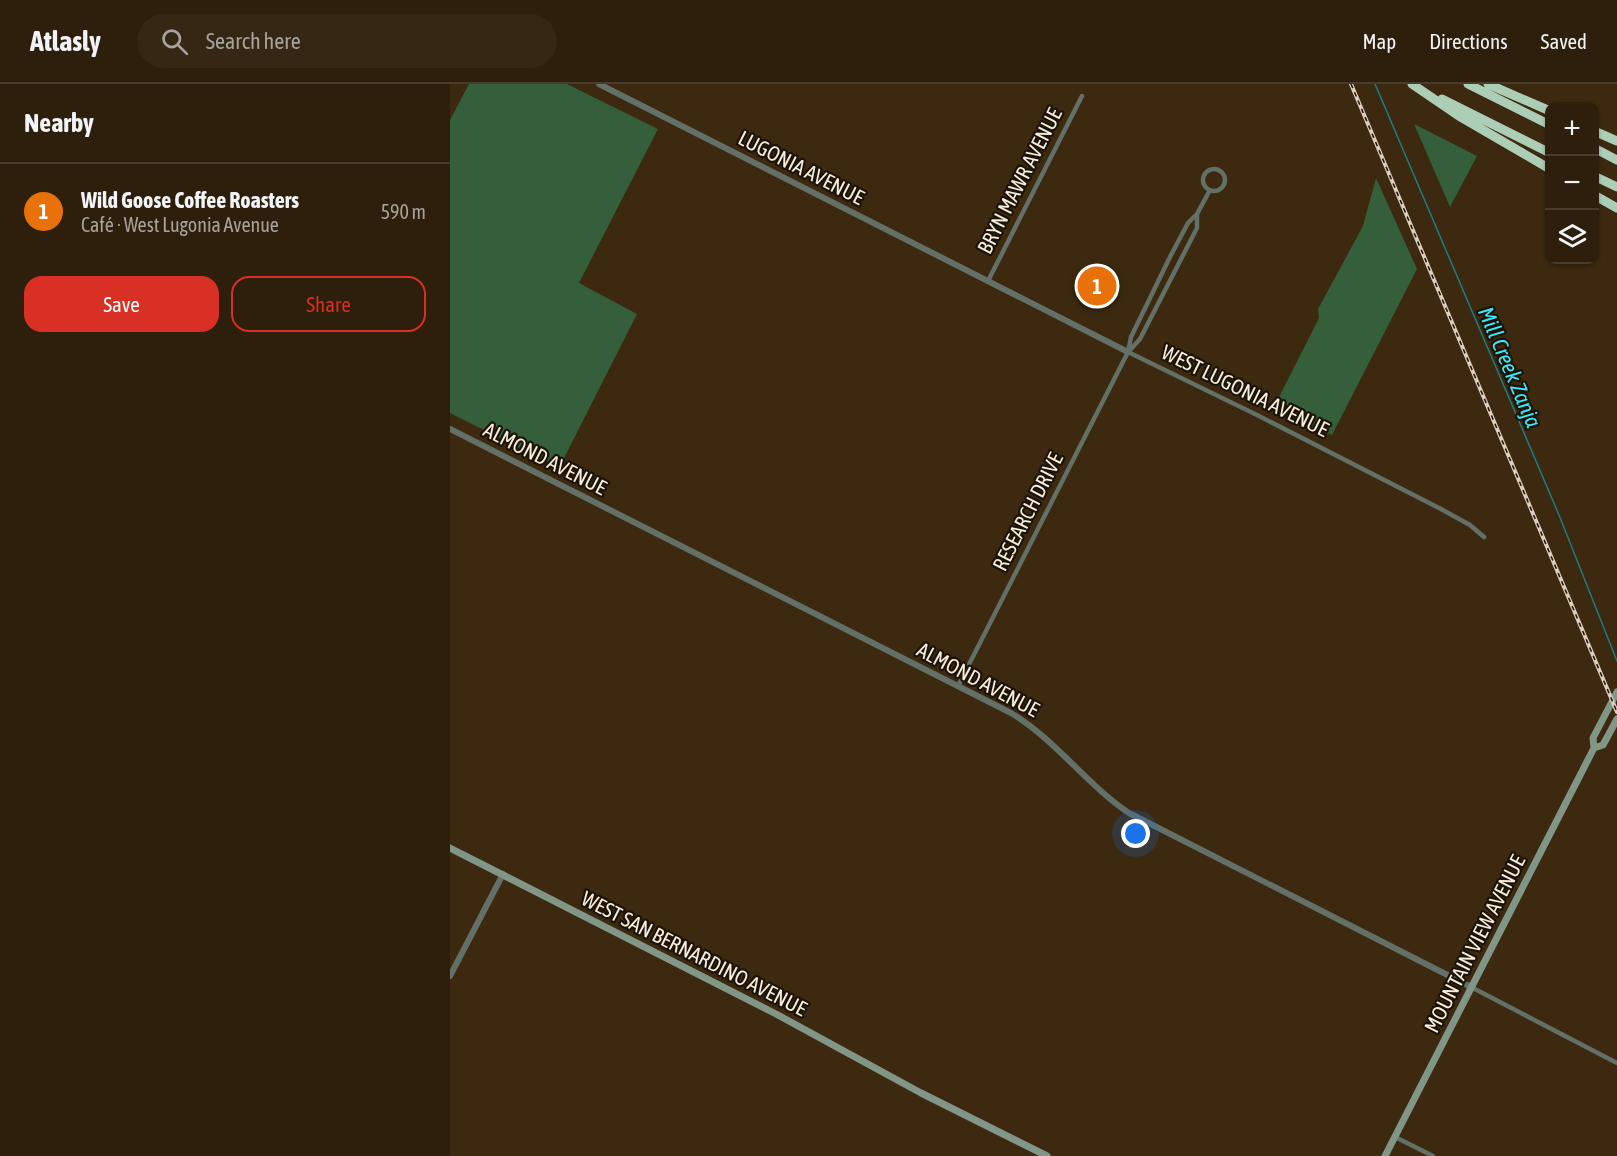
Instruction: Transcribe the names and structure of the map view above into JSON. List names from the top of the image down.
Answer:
{
  "streets": {
    "main road": ["MOUNTAIN VIEW AVENUE", "WEST SAN BERNARDINO AVENUE"],
    "street": [
      "LUGONIA AVENUE",
      "BRYN MAWR AVENUE",
      "WEST LUGONIA AVENUE",
      "ALMOND AVENUE",
      "RESEARCH DRIVE"
    ]
  },
  "crossings": [
    ["LUGONIA AVENUE", "BRYN MAWR AVENUE"],
    ["LUGONIA AVENUE", "WEST LUGONIA AVENUE"],
    ["BRYN MAWR AVENUE", "WEST LUGONIA AVENUE"],
    ["WEST LUGONIA AVENUE", "RESEARCH DRIVE"],
    ["ALMOND AVENUE", "RESEARCH DRIVE"],
    ["ALMOND AVENUE", "MOUNTAIN VIEW AVENUE"]
  ],
  "water": ["Mill Creek Zanja"],
  "page": {
    "header": "Atlasly",
    "search": "Search here",
    "nav": ["Map", "Directions", "Saved"],
    "heading": "Nearby",
    "map_buttons": ["+", "−"],
    "list": [
      {
        "mark": "1",
        "name": "Wild Goose Coffee Roasters",
        "note": "Café · West Lugonia Avenue",
        "value": "590 m"
      }
    ],
    "buttons": ["Save", "Share"],
    "pins": "1"
  }
}
